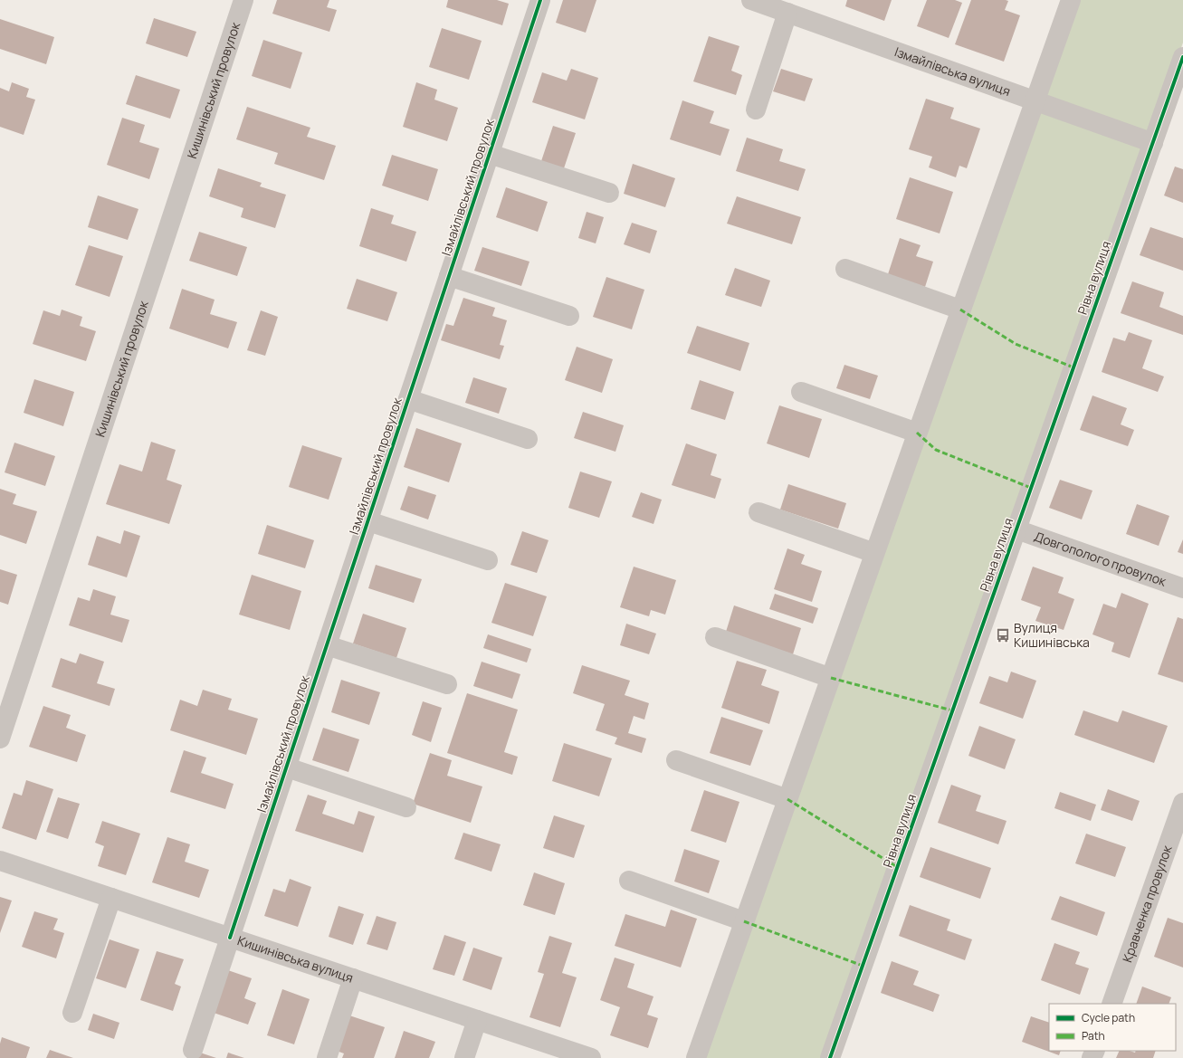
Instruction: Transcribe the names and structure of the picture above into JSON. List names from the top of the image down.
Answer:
{
  "streets": {
    "street": [
      "Ізмайлівська вулиця",
      "Кишинівський провулок",
      "Ізмайлівський провулок",
      "Рівна вулиця",
      "Довгополого провулок",
      "Кравченка провулок",
      "Кишинівська вулиця"
    ]
  },
  "crossings": [
    ["Ізмайлівська вулиця", "Рівна вулиця"],
    ["Ізмайлівський провулок", "Кишинівська вулиця"],
    ["Рівна вулиця", "Довгополого провулок"]
  ],
  "places": {
    "bus stop": ["Вулиця Кишинівська"]
  },
  "legend": ["Cycle path", "Path"]
}
